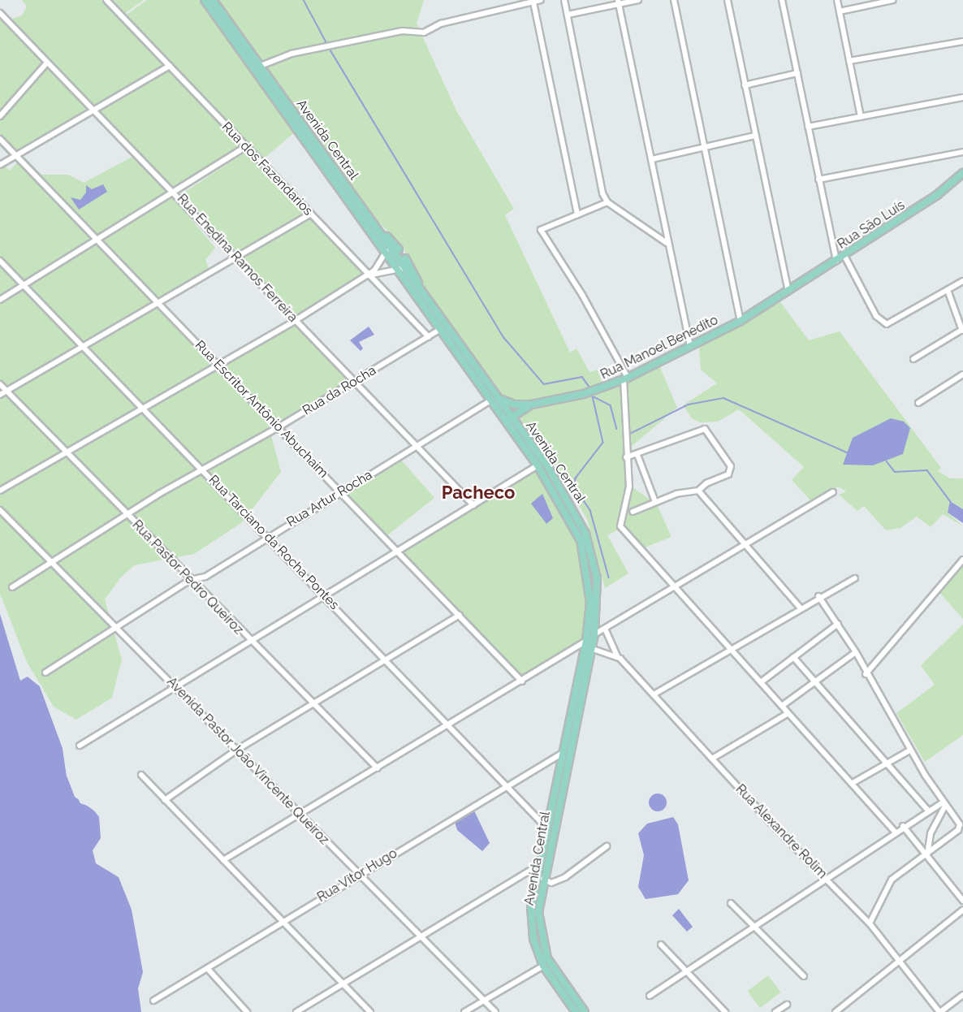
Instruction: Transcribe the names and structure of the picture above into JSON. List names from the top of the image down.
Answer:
{
  "streets": {
    "main road": ["Avenida Central", "Rua São Luís", "Rua Manoel Benedito"],
    "street": [
      "Rua dos Fazendarios",
      "Rua Enedina Ramos Ferreira",
      "Rua da Rocha",
      "Rua Escritor Antônio Abuchaim",
      "Rua Artur Rocha",
      "Rua Tarciano da Rocha Pontes",
      "Rua Pastor Pedro Queiroz",
      "Avenida Pastor João Vincente Queiroz",
      "Rua Alexandre Rolim",
      "Rua Vitor Hugo"
    ]
  },
  "crossings": [
    ["Avenida Central", "Rua Manoel Benedito"],
    ["Avenida Central", "Rua da Rocha"],
    ["Avenida Central", "Rua Artur Rocha"],
    ["Avenida Central", "Rua Tarciano da Rocha Pontes"],
    ["Avenida Central", "Rua Alexandre Rolim"],
    ["Avenida Central", "Rua Vitor Hugo"],
    ["Rua dos Fazendarios", "Rua da Rocha"],
    ["Rua São Luís", "Rua Manoel Benedito"],
    ["Rua Enedina Ramos Ferreira", "Rua da Rocha"],
    ["Rua Enedina Ramos Ferreira", "Rua Artur Rocha"],
    ["Rua da Rocha", "Rua Escritor Antônio Abuchaim"],
    ["Rua da Rocha", "Rua Tarciano da Rocha Pontes"],
    ["Rua da Rocha", "Rua Pastor Pedro Queiroz"],
    ["Rua da Rocha", "Avenida Pastor João Vincente Queiroz"],
    ["Rua Escritor Antônio Abuchaim", "Rua Artur Rocha"],
    ["Rua Artur Rocha", "Rua Tarciano da Rocha Pontes"],
    ["Rua Artur Rocha", "Rua Pastor Pedro Queiroz"],
    ["Rua Artur Rocha", "Avenida Pastor João Vincente Queiroz"],
    ["Rua Tarciano da Rocha Pontes", "Rua Vitor Hugo"],
    ["Avenida Pastor João Vincente Queiroz", "Rua Vitor Hugo"]
  ],
  "districts": ["Pacheco"]
}
